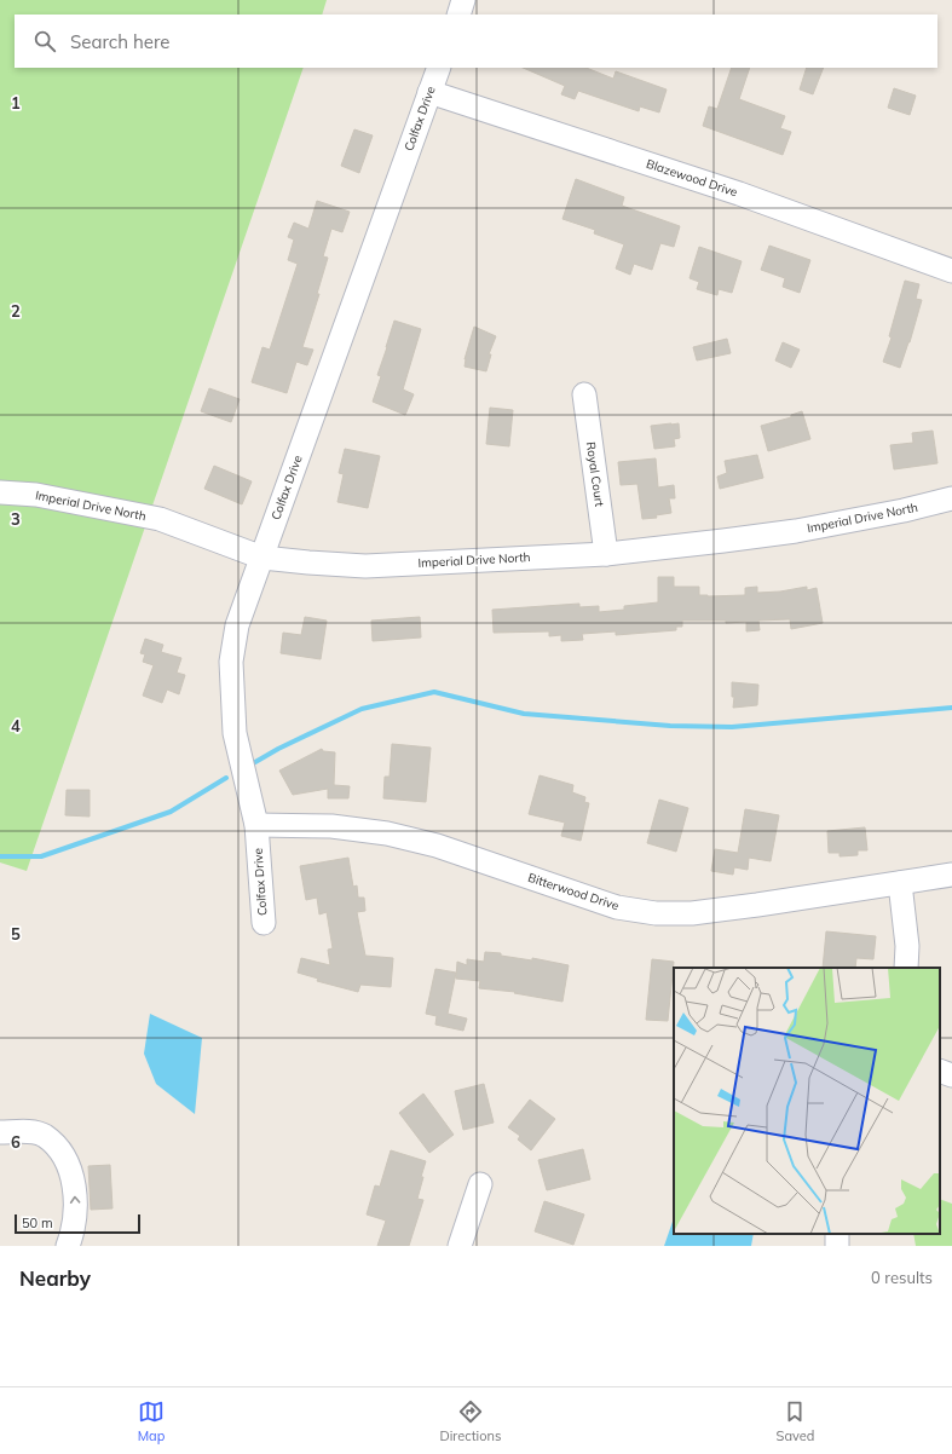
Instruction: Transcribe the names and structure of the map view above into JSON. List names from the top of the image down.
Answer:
{
  "streets": {
    "street": [
      "Colfax Drive",
      "Blazewood Drive",
      "Royal Court",
      "Imperial Drive North",
      "Bitterwood Drive"
    ]
  },
  "crossings": [
    ["Colfax Drive", "Blazewood Drive"],
    ["Colfax Drive", "Imperial Drive North"],
    ["Colfax Drive", "Bitterwood Drive"],
    ["Royal Court", "Imperial Drive North"]
  ],
  "scale_bar": "50 m",
  "page": {
    "search": "Search here",
    "scale": "50 m",
    "heading": ["Nearby", "0 results"],
    "nav": ["Map", "Directions", "Saved"]
  },
  "grid": {
    "rows": [
      "1",
      "2",
      "3",
      "4",
      "5",
      "6"
    ]
  }
}
